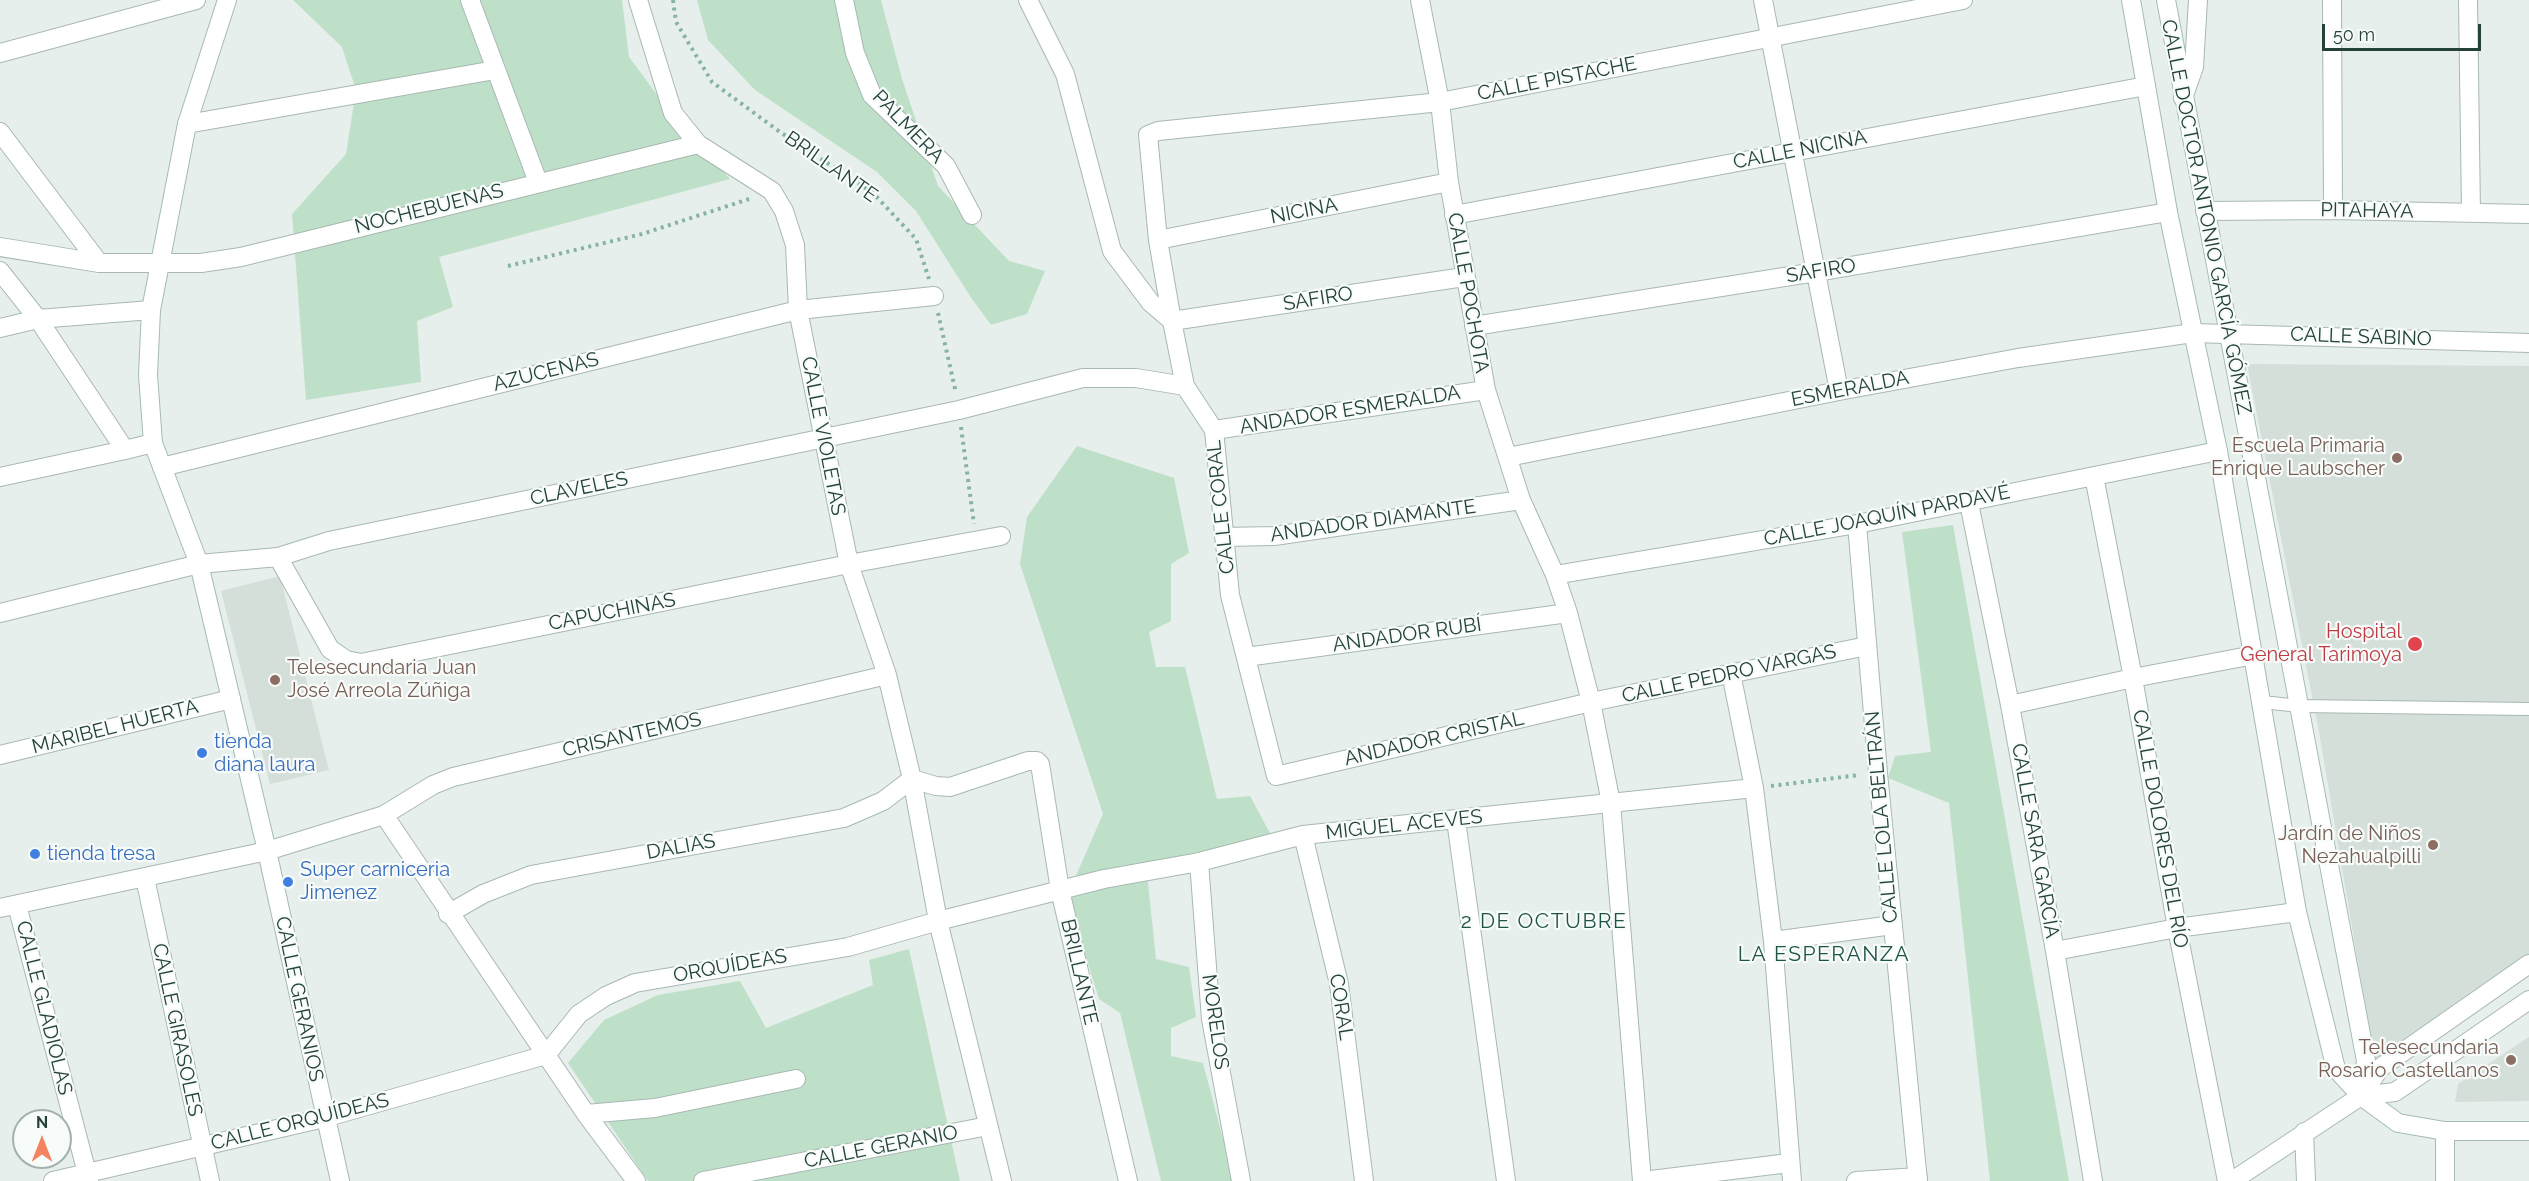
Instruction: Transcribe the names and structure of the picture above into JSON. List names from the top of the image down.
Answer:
{
  "streets": {
    "street": [
      "CALLE PISTACHE",
      "PALMERA",
      "CALLE NICINA",
      "BRILLANTE",
      "NOCHEBUENAS",
      "NICINA",
      "PITAHAYA",
      "CALLE DOCTOR ANTONIO GARCÍA GÓMEZ",
      "SAFIRO",
      "CALLE POCHOTA",
      "CALLE SABINO",
      "AZUCENAS",
      "ESMERALDA",
      "ANDADOR ESMERALDA",
      "CALLE VIOLETAS",
      "CLAVELES",
      "CALLE CORAL",
      "CALLE JOAQUÍN PARDAVÉ",
      "ANDADOR DIAMANTE",
      "CAPUCHINAS",
      "ANDADOR RUBÍ",
      "CALLE PEDRO VARGAS",
      "MARIBEL HUERTA",
      "CRISANTEMOS",
      "ANDADOR CRISTAL",
      "CALLE LOLA BELTRÁN",
      "MIGUEL ACEVES",
      "CALLE DOLORES DEL RÍO",
      "CALLE SARA GARCÍA",
      "DALIAS",
      "ORQUÍDEAS",
      "CALLE GERANIOS",
      "CORAL",
      "CALLE GLADIOLAS",
      "MORELOS",
      "CALLE GIRASOLES",
      "CALLE ORQUÍDEAS",
      "CALLE GERANIO"
    ]
  },
  "crossings": [
    ["CALLE PISTACHE", "CALLE POCHOTA"],
    ["CALLE PISTACHE", "CALLE CORAL"],
    ["CALLE NICINA", "CALLE DOCTOR ANTONIO GARCÍA GÓMEZ"],
    ["CALLE NICINA", "CALLE POCHOTA"],
    ["BRILLANTE", "AZUCENAS"],
    ["BRILLANTE", "CALLE VIOLETAS"],
    ["BRILLANTE", "CLAVELES"],
    ["BRILLANTE", "CAPUCHINAS"],
    ["BRILLANTE", "MIGUEL ACEVES"],
    ["BRILLANTE", "DALIAS"],
    ["NOCHEBUENAS", "CALLE VIOLETAS"],
    ["NOCHEBUENAS", "CALLE GERANIOS"],
    ["NICINA", "CALLE POCHOTA"],
    ["NICINA", "CALLE CORAL"],
    ["PITAHAYA", "CALLE DOCTOR ANTONIO GARCÍA GÓMEZ"],
    ["CALLE DOCTOR ANTONIO GARCÍA GÓMEZ", "SAFIRO"],
    ["CALLE DOCTOR ANTONIO GARCÍA GÓMEZ", "CALLE SABINO"],
    ["CALLE DOCTOR ANTONIO GARCÍA GÓMEZ", "ESMERALDA"],
    ["CALLE DOCTOR ANTONIO GARCÍA GÓMEZ", "CALLE JOAQUÍN PARDAVÉ"],
    ["SAFIRO", "CALLE POCHOTA"],
    ["SAFIRO", "CALLE CORAL"],
    ["CALLE POCHOTA", "ESMERALDA"],
    ["CALLE POCHOTA", "ANDADOR ESMERALDA"],
    ["CALLE POCHOTA", "CALLE JOAQUÍN PARDAVÉ"],
    ["CALLE POCHOTA", "ANDADOR DIAMANTE"],
    ["CALLE POCHOTA", "ANDADOR RUBÍ"],
    ["CALLE POCHOTA", "CALLE PEDRO VARGAS"],
    ["CALLE POCHOTA", "ANDADOR CRISTAL"],
    ["CALLE POCHOTA", "MIGUEL ACEVES"],
    ["CALLE SABINO", "ESMERALDA"],
    ["AZUCENAS", "CALLE VIOLETAS"],
    ["AZUCENAS", "CALLE GERANIOS"],
    ["ANDADOR ESMERALDA", "CALLE CORAL"],
    ["CALLE VIOLETAS", "CLAVELES"],
    ["CALLE VIOLETAS", "CAPUCHINAS"],
    ["CALLE VIOLETAS", "CRISANTEMOS"],
    ["CALLE VIOLETAS", "MIGUEL ACEVES"],
    ["CALLE VIOLETAS", "DALIAS"],
    ["CALLE VIOLETAS", "ORQUÍDEAS"],
    ["CALLE VIOLETAS", "CALLE GERANIO"],
    ["CLAVELES", "CALLE CORAL"],
    ["CLAVELES", "CAPUCHINAS"],
    ["CLAVELES", "CALLE GERANIOS"],
    ["CALLE CORAL", "ANDADOR DIAMANTE"],
    ["CALLE CORAL", "ANDADOR RUBÍ"],
    ["CALLE CORAL", "ANDADOR CRISTAL"],
    ["CALLE JOAQUÍN PARDAVÉ", "CALLE LOLA BELTRÁN"],
    ["CALLE JOAQUÍN PARDAVÉ", "CALLE DOLORES DEL RÍO"],
    ["CALLE JOAQUÍN PARDAVÉ", "CALLE SARA GARCÍA"],
    ["CALLE PEDRO VARGAS", "ANDADOR CRISTAL"],
    ["CALLE PEDRO VARGAS", "CALLE LOLA BELTRÁN"],
    ["MARIBEL HUERTA", "CALLE GERANIOS"],
    ["CRISANTEMOS", "CALLE GERANIOS"],
    ["CRISANTEMOS", "CALLE GLADIOLAS"],
    ["CRISANTEMOS", "CALLE GIRASOLES"],
    ["MIGUEL ACEVES", "ORQUÍDEAS"],
    ["MIGUEL ACEVES", "CORAL"],
    ["MIGUEL ACEVES", "MORELOS"],
    ["ORQUÍDEAS", "CALLE ORQUÍDEAS"],
    ["CALLE GERANIOS", "CALLE ORQUÍDEAS"],
    ["CALLE GLADIOLAS", "CALLE ORQUÍDEAS"],
    ["CALLE GIRASOLES", "CALLE ORQUÍDEAS"]
  ],
  "districts": ["2 DE OCTUBRE", "LA ESPERANZA"],
  "places": [
    "Escuela Primaria Enrique Laubscher",
    "Hospital General Tarimoya",
    "Telesecundaria Juan José Arreola Zúñiga",
    "tienda diana laura",
    "Jardín de Niños Nezahualpilli",
    "tienda tresa",
    "Super carniceria Jimenez",
    "Telesecundaria Rosario Castellanos"
  ],
  "scale_bar": "50 m",
  "north": "top"
}
